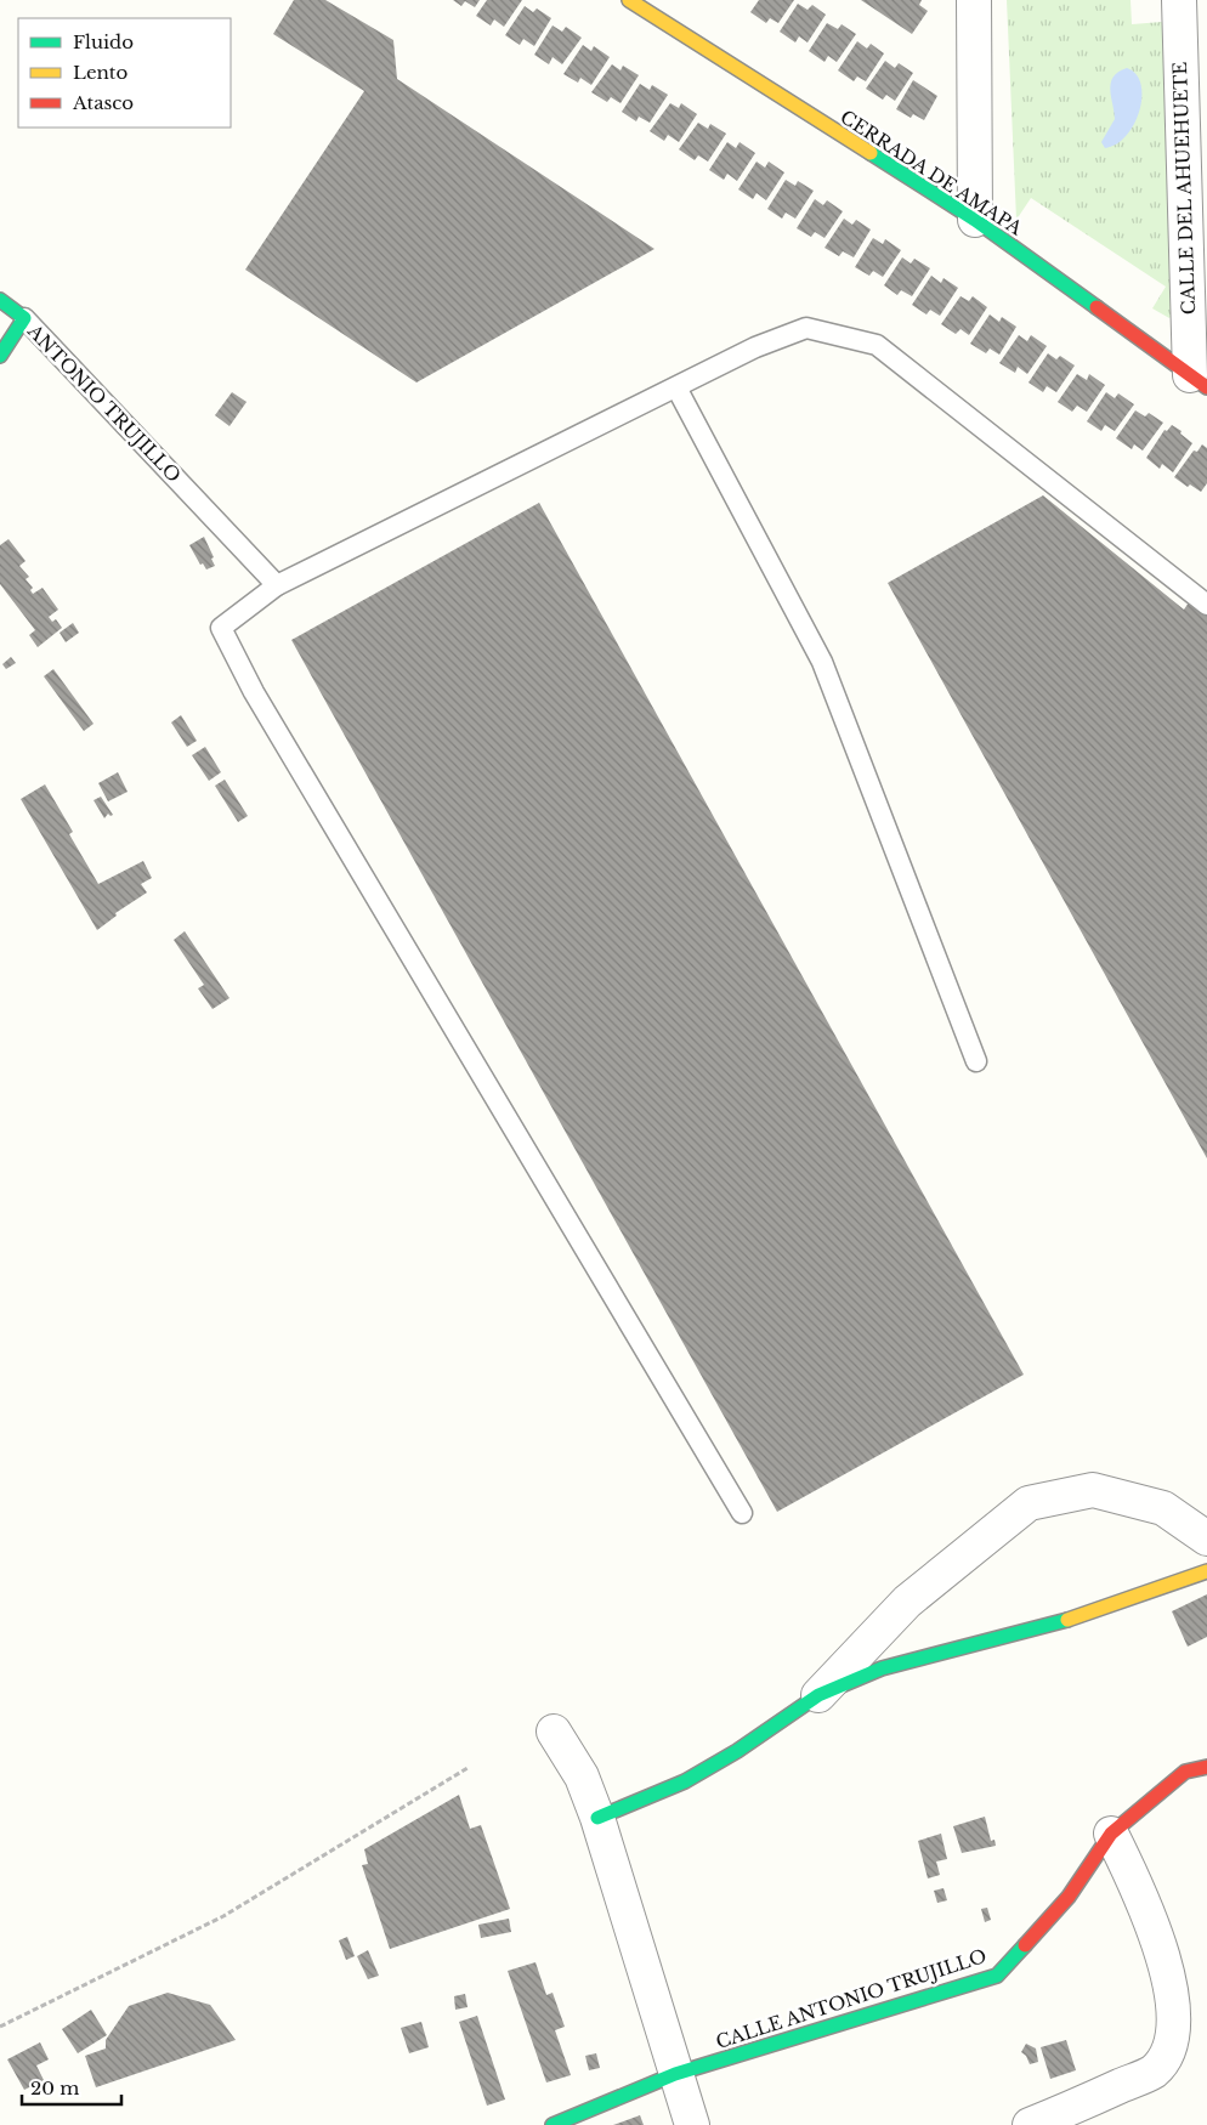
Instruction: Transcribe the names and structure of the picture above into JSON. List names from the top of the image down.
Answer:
{
  "streets": {
    "street": [
      "CERRADA DE AMAPA",
      "CALLE DEL AHUEHUETE",
      "ANTONIO TRUJILLO",
      "CALLE ANTONIO TRUJILLO"
    ]
  },
  "crossings": [
    ["CERRADA DE AMAPA", "CALLE DEL AHUEHUETE"]
  ],
  "legend": ["Fluido", "Lento", "Atasco"],
  "scale_bar": "20 m"
}
